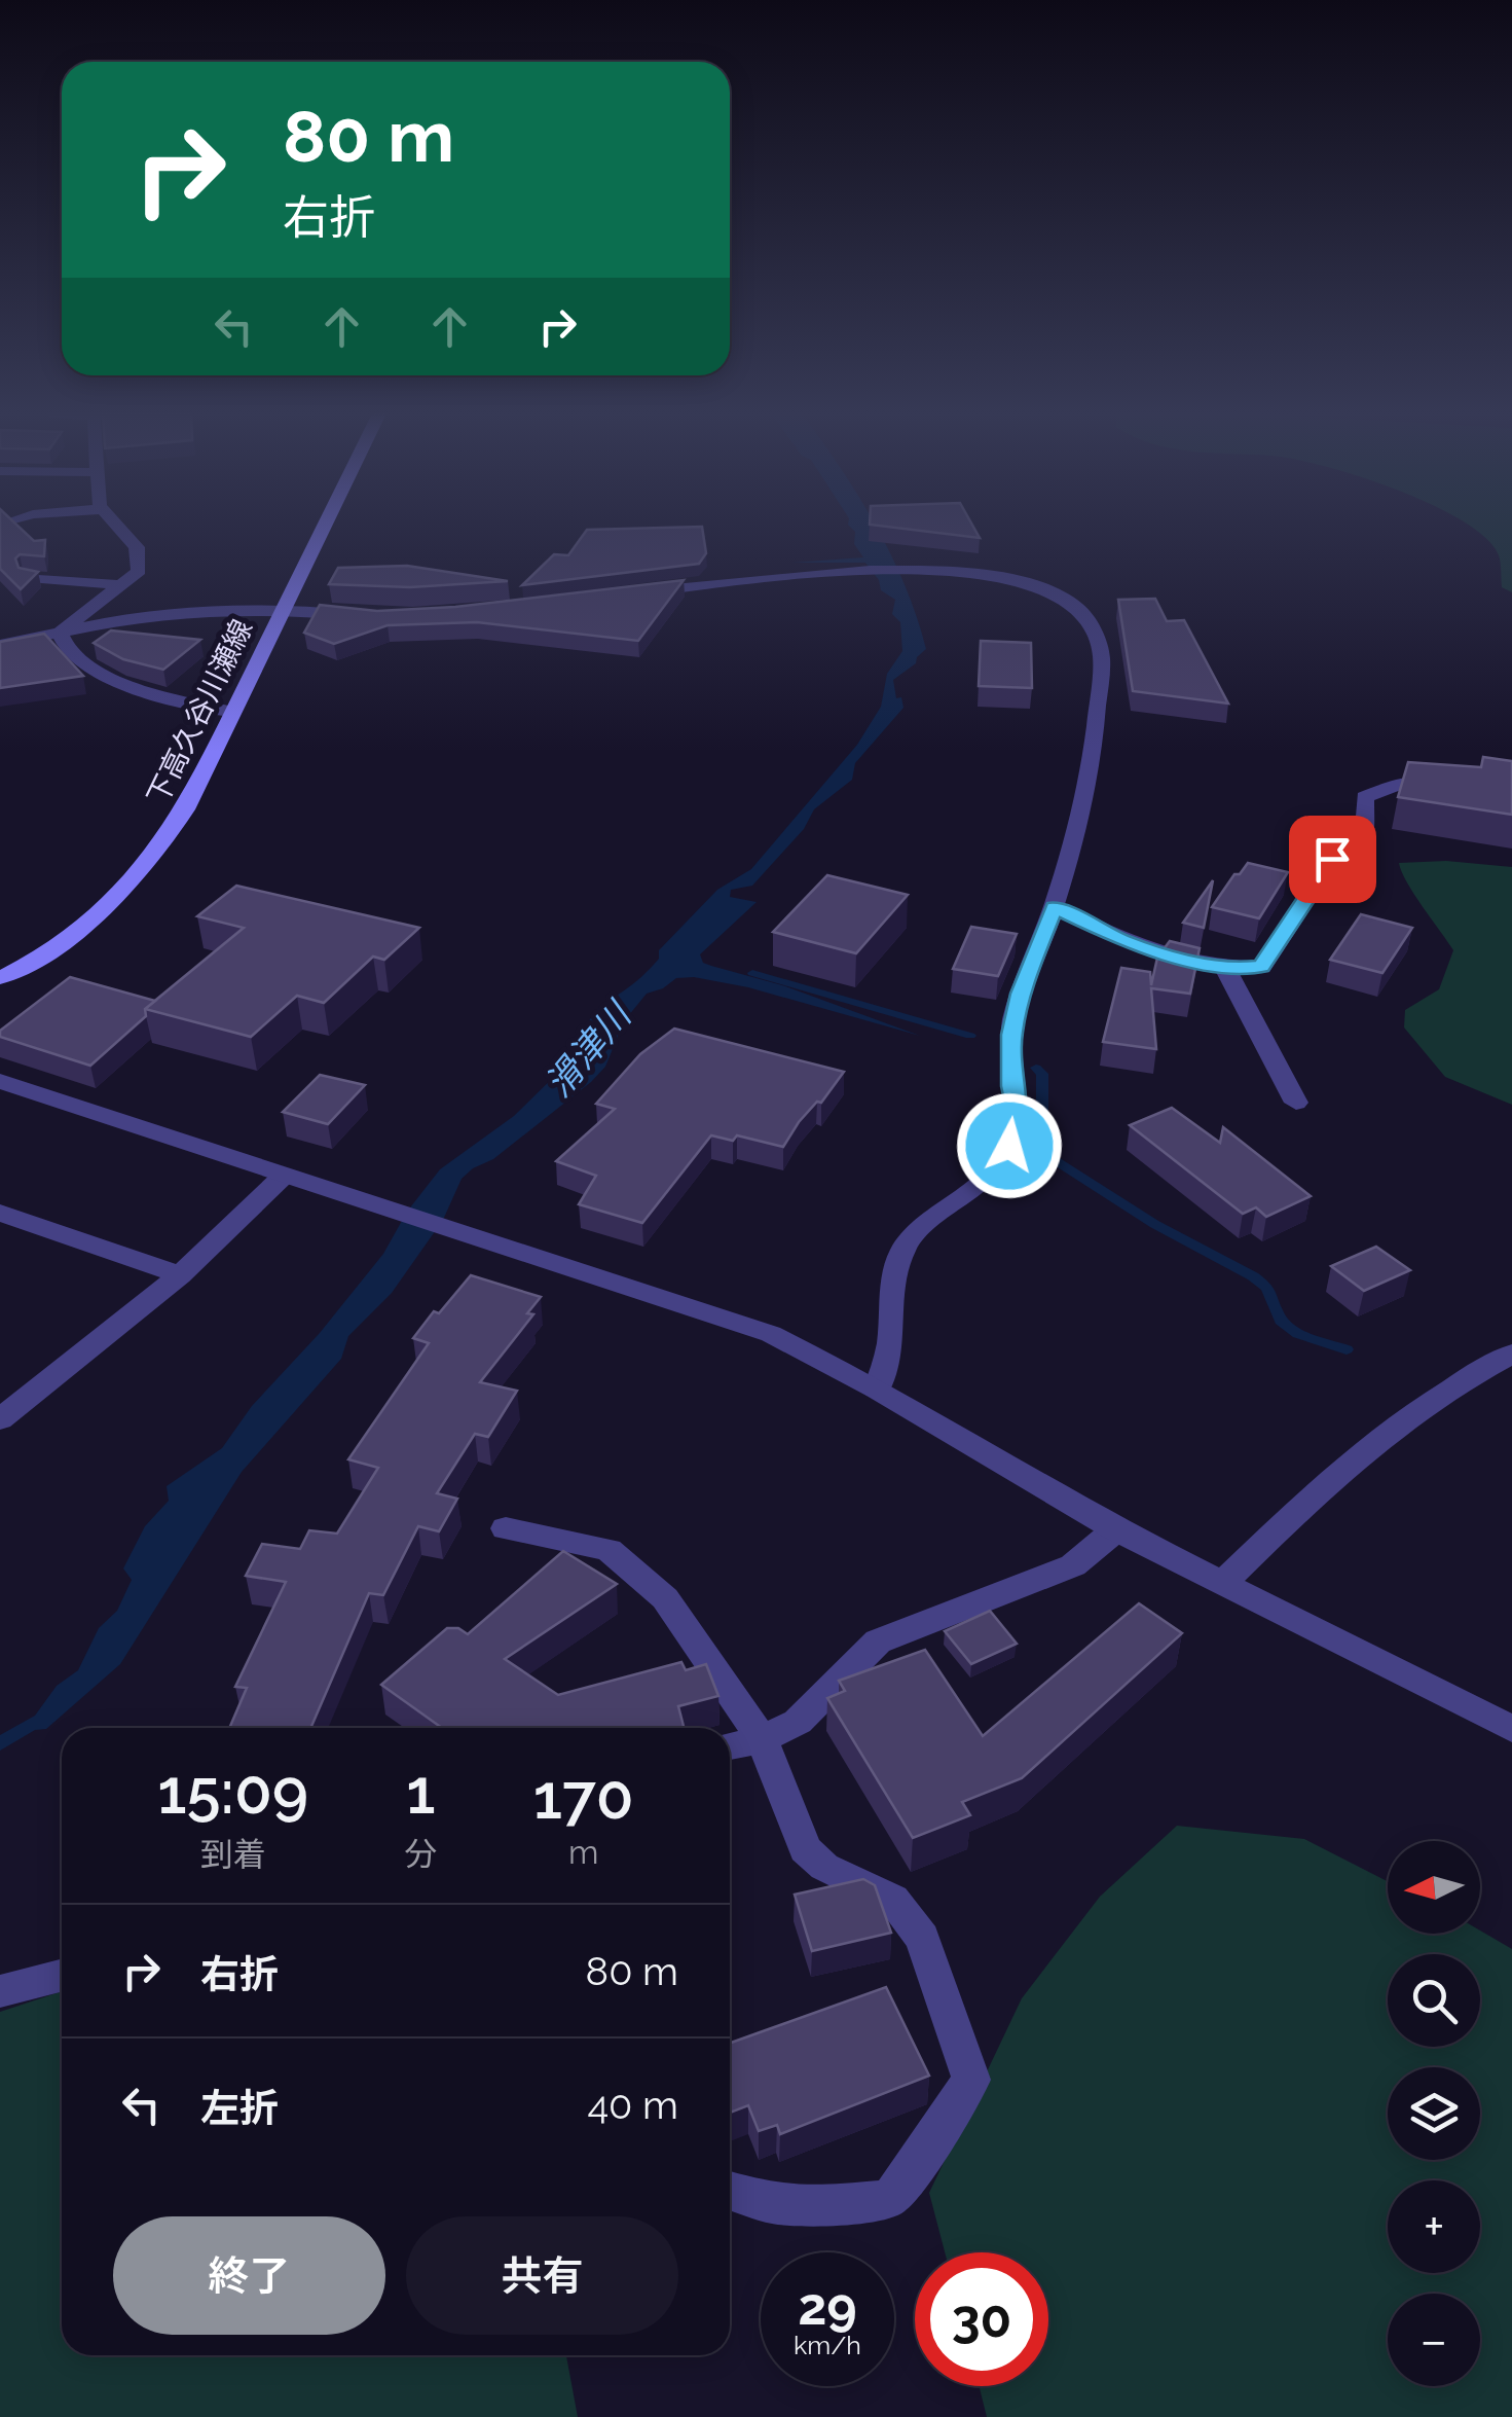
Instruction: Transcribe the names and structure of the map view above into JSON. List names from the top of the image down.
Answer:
{
  "streets": {
    "main road": ["下高久谷川瀬線"]
  },
  "water": ["滑津川"],
  "north": "left",
  "page": {
    "turn": ["80 m", "右折"],
    "eta": [
      "15:09",
      "到着",
      "1",
      "分",
      "170",
      "m"
    ],
    "map_buttons": ["+", "−"],
    "list": [
      {
        "name": "右折",
        "value": "80 m"
      },
      {
        "name": "左折",
        "value": "40 m"
      }
    ],
    "buttons": ["終了", "共有"],
    "speed": "29 km/h",
    "limit": "30"
  }
}
